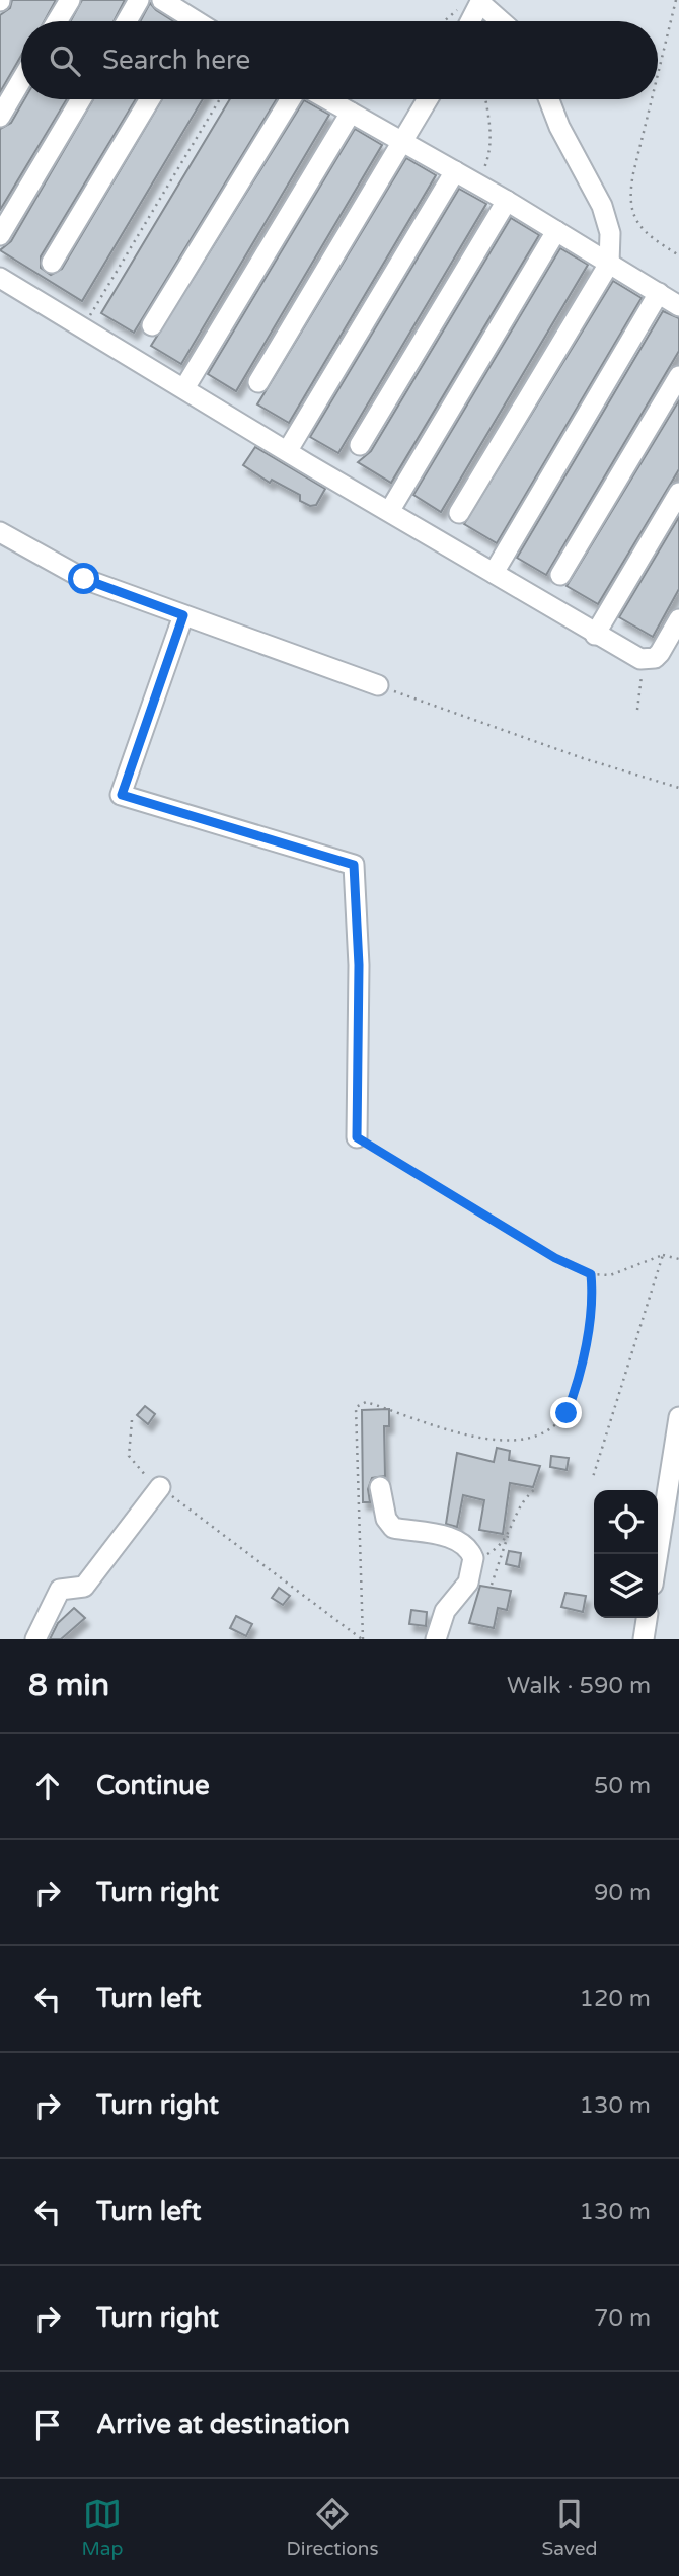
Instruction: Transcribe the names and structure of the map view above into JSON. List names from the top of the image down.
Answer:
{
  "page": {
    "search": "Search here",
    "heading": ["8 min", "Walk · 590 m"],
    "list": [
      ["Continue", "50 m"],
      ["Turn right", "90 m"],
      ["Turn left", "120 m"],
      ["Turn right", "130 m"],
      ["Turn left", "130 m"],
      ["Turn right", "70 m"],
      "Arrive at destination"
    ],
    "nav": ["Map", "Directions", "Saved"]
  }
}
